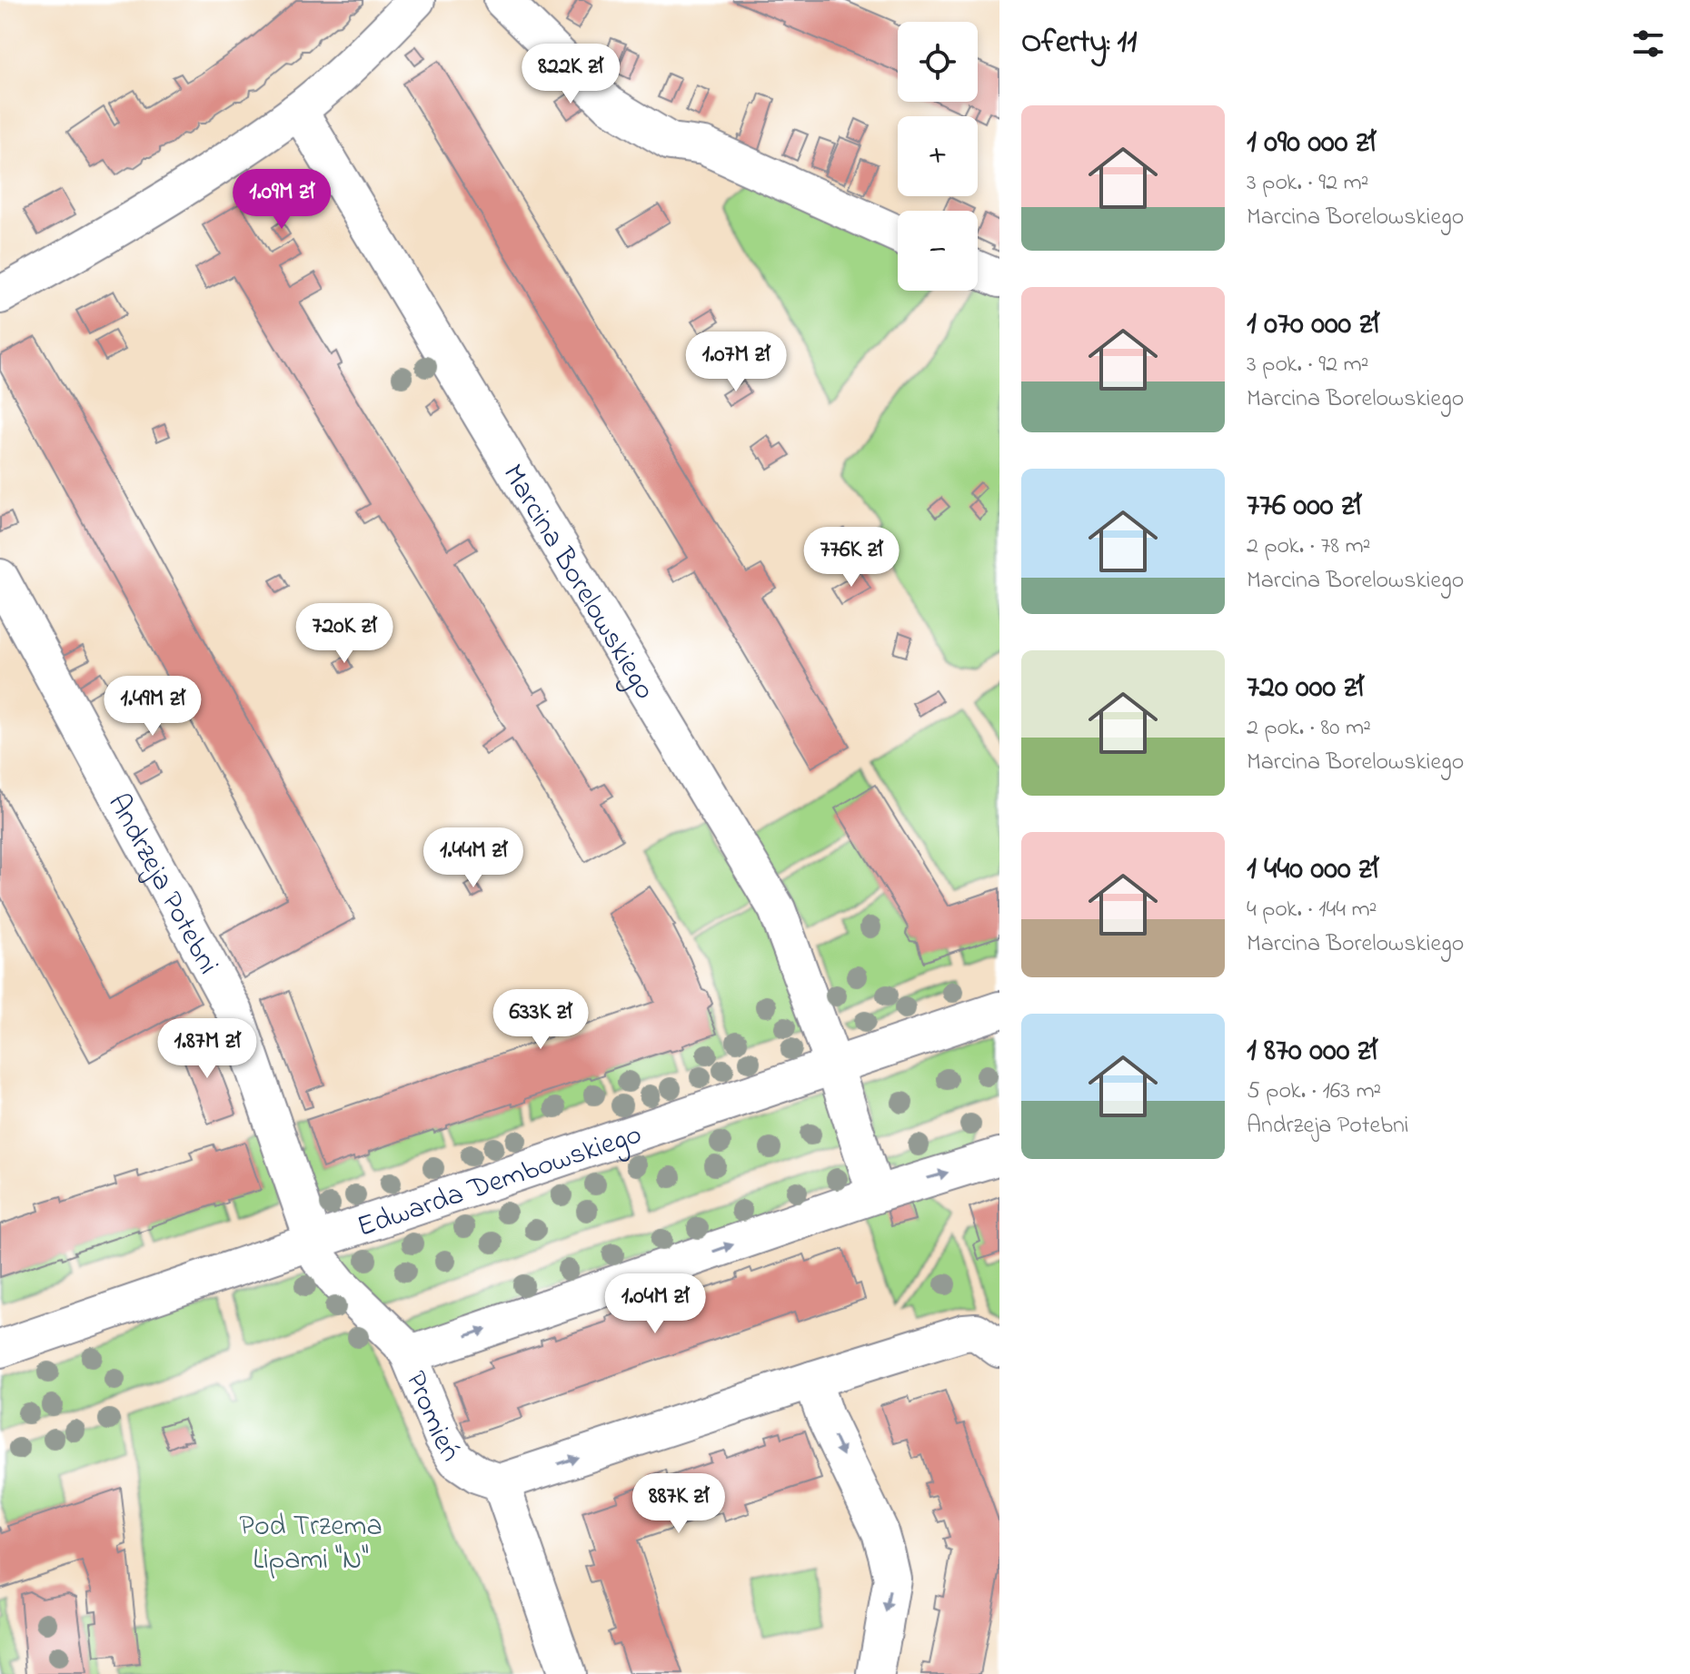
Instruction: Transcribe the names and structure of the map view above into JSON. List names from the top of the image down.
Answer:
{
  "streets": {
    "street": [
      "Marcina Borelowskiego",
      "Andrzeja Potebni",
      "Edwarda Dembowskiego",
      "Promień"
    ]
  },
  "crossings": [
    ["Marcina Borelowskiego", "Edwarda Dembowskiego"],
    ["Andrzeja Potebni", "Edwarda Dembowskiego"],
    ["Andrzeja Potebni", "Promień"],
    ["Edwarda Dembowskiego", "Promień"]
  ],
  "parks": ["Pod Trzema Lipami \"N\""],
  "page": {
    "heading": "Oferty: 11",
    "map_buttons": ["+", "−"],
    "price": [
      "822K zł",
      "1.09M zł",
      "1.07M zł",
      "776K zł",
      "720K zł",
      "1.49M zł",
      "1.44M zł",
      "633K zł",
      "1.87M zł",
      "1.04M zł",
      "887K zł"
    ],
    "list": [
      {
        "name": "1 090 000 zł",
        "note": "3 pok. · 92 m² · Marcina Borelowskiego"
      },
      {
        "name": "1 070 000 zł",
        "note": "3 pok. · 92 m² · Marcina Borelowskiego"
      },
      {
        "name": "776 000 zł",
        "note": "2 pok. · 78 m² · Marcina Borelowskiego"
      },
      {
        "name": "720 000 zł",
        "note": "2 pok. · 80 m² · Marcina Borelowskiego"
      },
      {
        "name": "1 440 000 zł",
        "note": "4 pok. · 144 m² · Marcina Borelowskiego"
      },
      {
        "name": "1 870 000 zł",
        "note": "5 pok. · 163 m² · Andrzeja Potebni"
      }
    ]
  }
}
